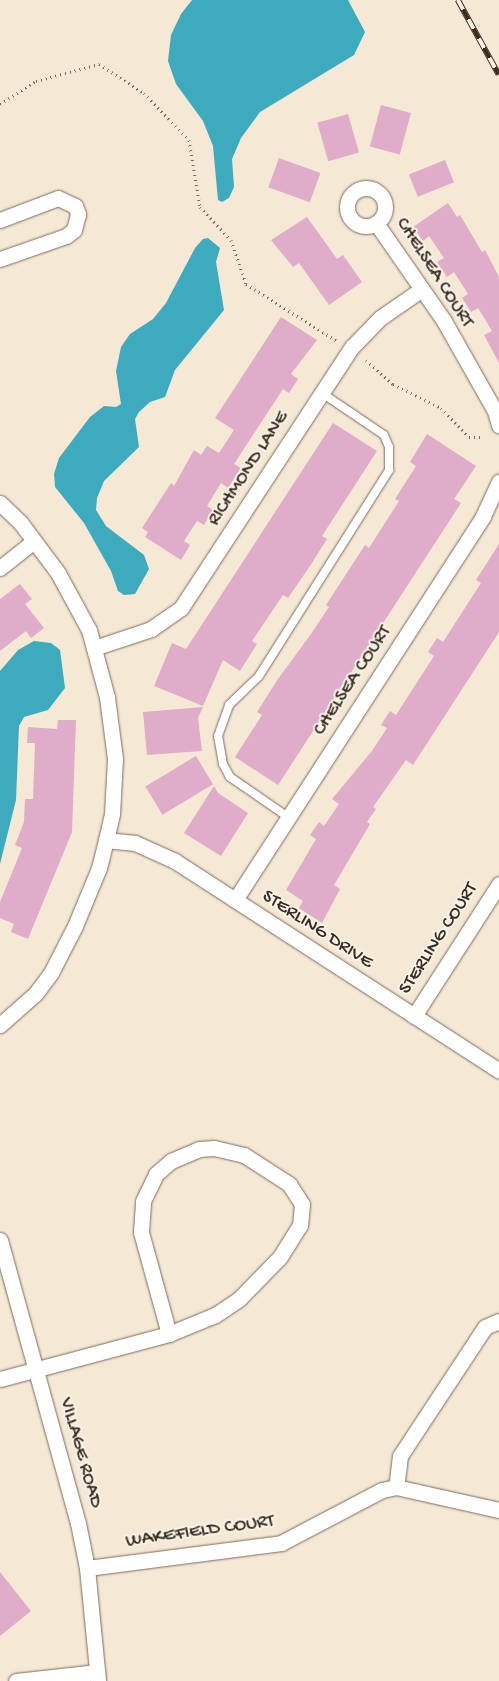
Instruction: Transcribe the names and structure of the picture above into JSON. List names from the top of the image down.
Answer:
{
  "streets": {
    "street": [
      "CHELSEA COURT",
      "RICHMOND LANE",
      "STERLING DRIVE",
      "STERLING COURT",
      "VILLAGE ROAD",
      "WAKEFIELD COURT"
    ]
  },
  "crossings": [
    ["CHELSEA COURT", "RICHMOND LANE"],
    ["CHELSEA COURT", "STERLING DRIVE"],
    ["STERLING DRIVE", "STERLING COURT"],
    ["VILLAGE ROAD", "WAKEFIELD COURT"]
  ]
}
